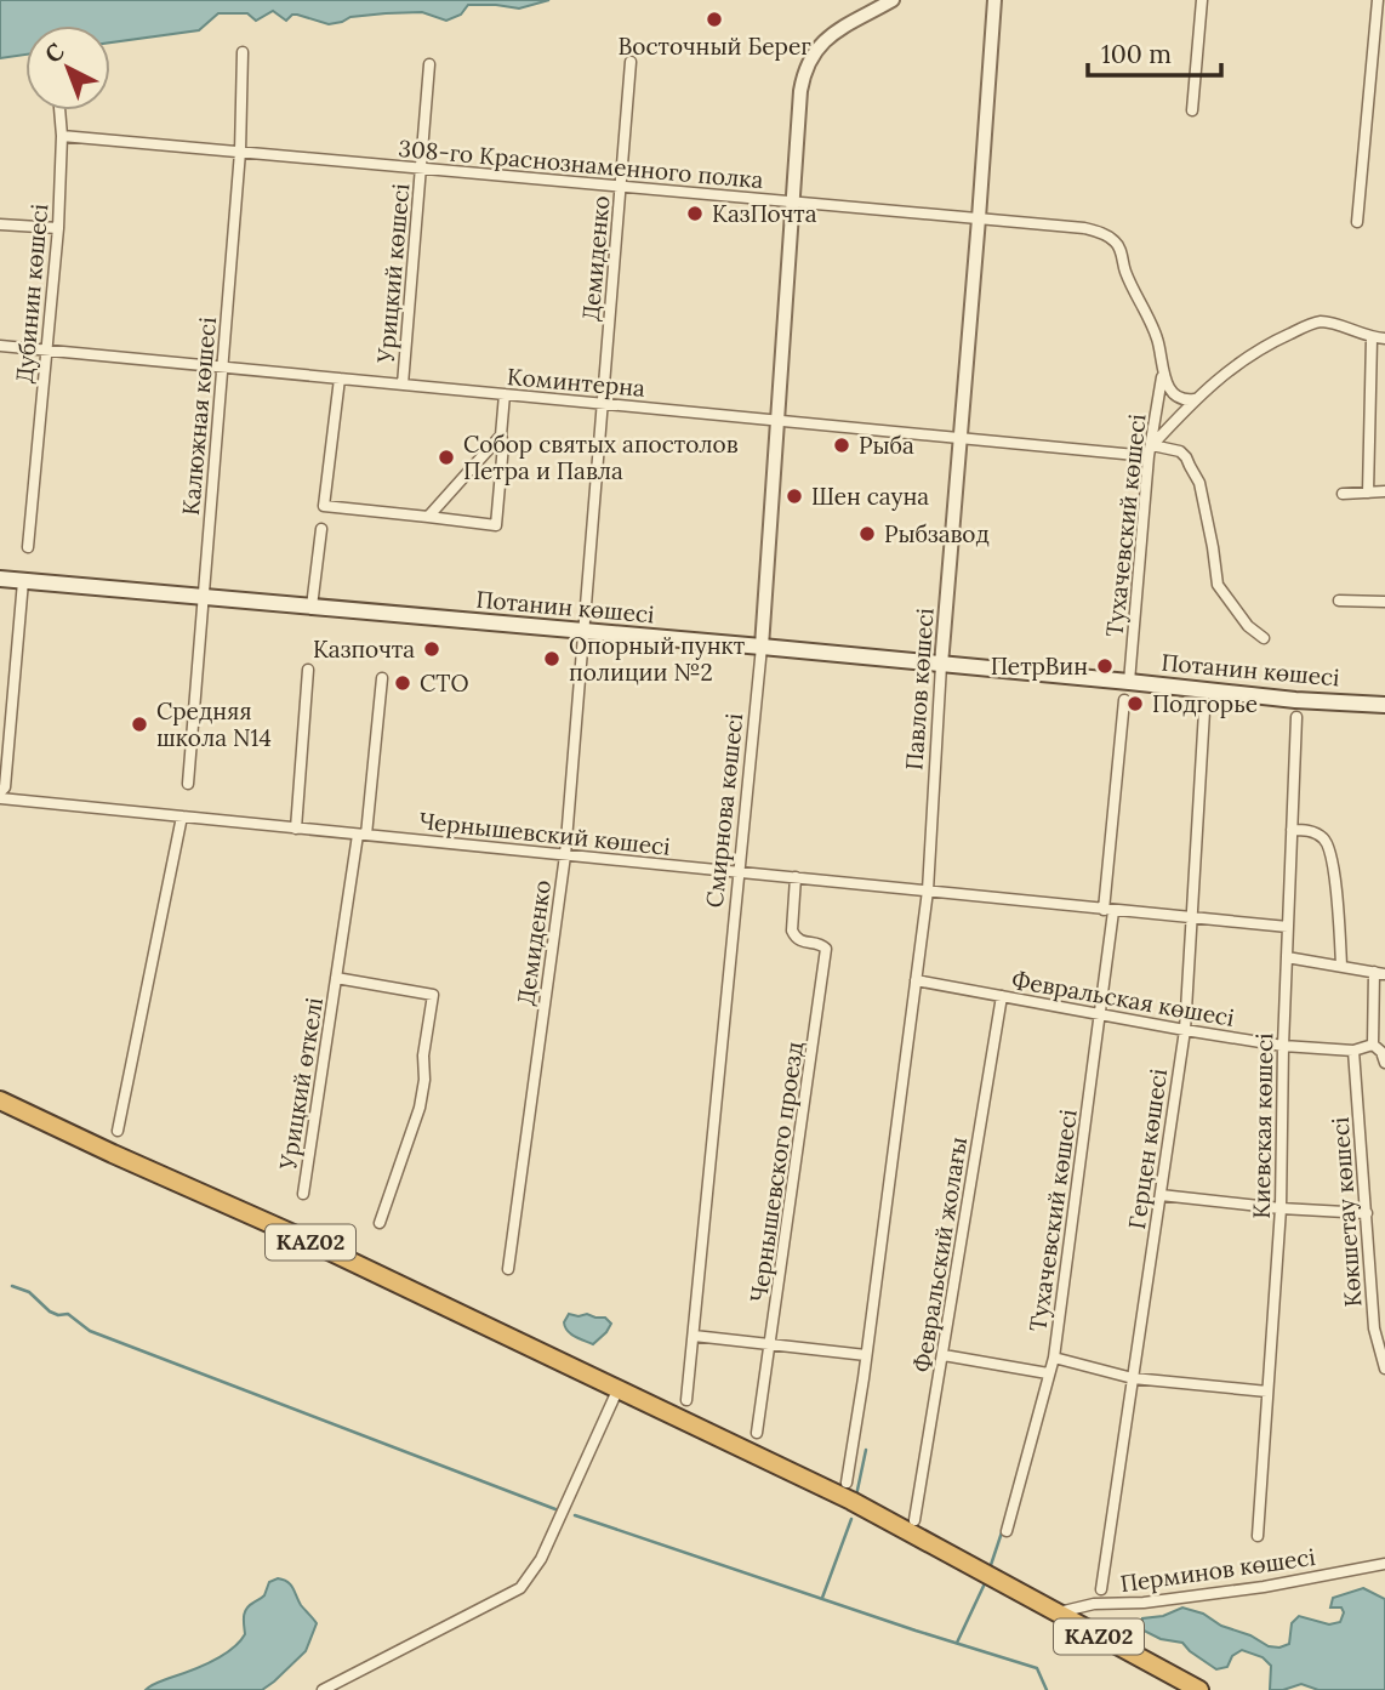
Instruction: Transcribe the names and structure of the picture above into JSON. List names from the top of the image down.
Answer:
{
  "streets": {
    "highway": ["KAZ02"],
    "main road": ["Потанин көшесі"],
    "street": [
      "308-го Краснознаменного полка",
      "Демиденко",
      "Урицкий көшесі",
      "Дубинин көшесі",
      "Коминтерна",
      "Калюжная көшесі",
      "Тухачевский көшесі",
      "Павлов көшесі",
      "Смирнова көшесі",
      "Чернышевский көшесі",
      "Февральская көшесі",
      "Урицкий өткелі",
      "Киевская көшесі",
      "Герцен көшесі",
      "Чернышевского проезд",
      "Көкшетау көшесі",
      "Февральский жолағы",
      "Перминов көшесі"
    ]
  },
  "crossings": [
    ["308-го Краснознаменного полка", "Демиденко"],
    ["308-го Краснознаменного полка", "Урицкий көшесі"],
    ["308-го Краснознаменного полка", "Дубинин көшесі"],
    ["308-го Краснознаменного полка", "Калюжная көшесі"],
    ["308-го Краснознаменного полка", "Тухачевский көшесі"],
    ["308-го Краснознаменного полка", "Павлов көшесі"],
    ["308-го Краснознаменного полка", "Смирнова көшесі"],
    ["Демиденко", "Коминтерна"],
    ["Демиденко", "Потанин көшесі"],
    ["Демиденко", "Чернышевский көшесі"],
    ["Урицкий көшесі", "Коминтерна"],
    ["Дубинин көшесі", "Коминтерна"],
    ["Коминтерна", "Калюжная көшесі"],
    ["Коминтерна", "Тухачевский көшесі"],
    ["Коминтерна", "Павлов көшесі"],
    ["Коминтерна", "Смирнова көшесі"],
    ["Калюжная көшесі", "Потанин көшесі"],
    ["Тухачевский көшесі", "Потанин көшесі"],
    ["Тухачевский көшесі", "Чернышевский көшесі"],
    ["Тухачевский көшесі", "Февральская көшесі"],
    ["Потанин көшесі", "Павлов көшесі"],
    ["Потанин көшесі", "Смирнова көшесі"],
    ["Павлов көшесі", "Чернышевский көшесі"],
    ["Павлов көшесі", "Февральская көшесі"],
    ["Смирнова көшесі", "Чернышевский көшесі"],
    ["Чернышевский көшесі", "Урицкий өткелі"],
    ["Чернышевский көшесі", "Киевская көшесі"],
    ["Чернышевский көшесі", "Герцен көшесі"],
    ["Чернышевский көшесі", "Чернышевского проезд"],
    ["Февральская көшесі", "Киевская көшесі"],
    ["Февральская көшесі", "Герцен көшесі"],
    ["Февральская көшесі", "Көкшетау көшесі"],
    ["Февральская көшесі", "Февральский жолағы"],
    ["KAZ02", "Перминов көшесі"]
  ],
  "places": [
    "Восточный Берег",
    "КазПочта",
    "Рыба",
    "Собор святых апостолов Петра и Павла",
    "Шен сауна",
    "Рыбзавод",
    "Казпочта",
    "Опорный пункт полиции №2",
    "ПетрВин",
    "СТО",
    "Подгорье",
    "Средняя школа N14"
  ],
  "scale_bar": "100 m",
  "north": "top left"
}
